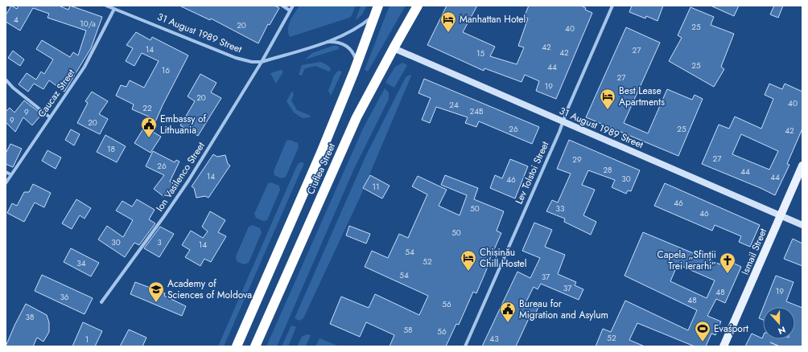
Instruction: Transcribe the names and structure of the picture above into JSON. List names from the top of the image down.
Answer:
{
  "streets": {
    "highway": ["Ciuflea Street"],
    "main road": ["Ismail Street"],
    "street": [
      "31 August 1989 Street",
      "Caucaz Street",
      "Lev Tolstoi Street",
      "Ion Vasilenco Street"
    ]
  },
  "crossings": [
    ["31 August 1989 Street", "Caucaz Street"],
    ["31 August 1989 Street", "Ciuflea Street"],
    ["31 August 1989 Street", "Lev Tolstoi Street"],
    ["31 August 1989 Street", "Ion Vasilenco Street"],
    ["31 August 1989 Street", "Ismail Street"]
  ],
  "places": {
    "hotel": ["Manhattan Hotel", "Best Lease Apartments", "Chișinău Chill Hostel"],
    "public building": ["Embassy of Lithuania", "Bureau for Migration and Asylum"],
    "church": ["Capela „Sfinții Trei Ierarhi”"],
    "school or university": ["Academy of Sciences of Moldova"],
    "sports": ["Evaśport"]
  },
  "house_numbers": [
    "4",
    "10/a",
    "20",
    "25",
    "40",
    "42",
    "14",
    "27",
    "42",
    "15",
    "25",
    "44",
    "16",
    "27",
    "19",
    "20",
    "40",
    "24",
    "22",
    "24B",
    "9",
    "9",
    "20",
    "26",
    "25",
    "42",
    "18",
    "27",
    "29",
    "26",
    "28",
    "44",
    "14",
    "44",
    "30",
    "46",
    "11",
    "46",
    "50",
    "33",
    "46",
    "50",
    "30",
    "3",
    "14",
    "54",
    "52",
    "34",
    "54",
    "37",
    "37",
    "19",
    "48",
    "36",
    "48",
    "56",
    "38",
    "58",
    "56",
    "52",
    "43",
    "1"
  ],
  "north": "bottom"
}
